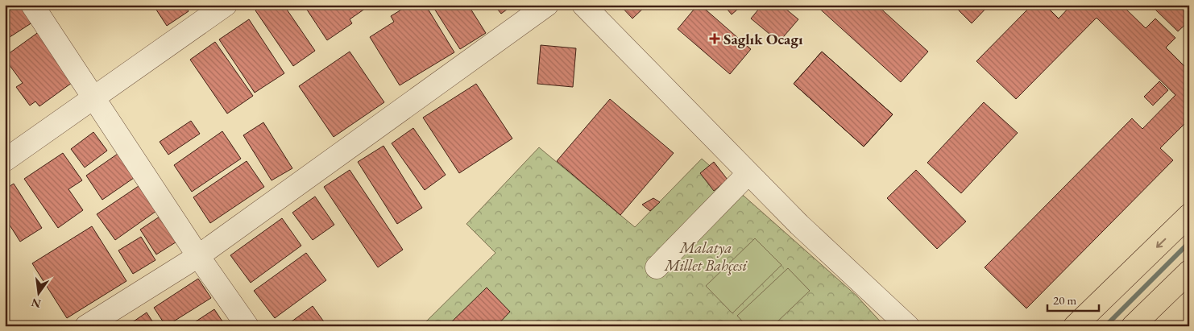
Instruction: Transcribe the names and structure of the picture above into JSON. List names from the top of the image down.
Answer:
{
  "parks": ["Malatya Millet Bahçesi"],
  "places": {
    "health": ["Saglık Ocagı"]
  },
  "scale_bar": "20 m",
  "north": "bottom"
}
